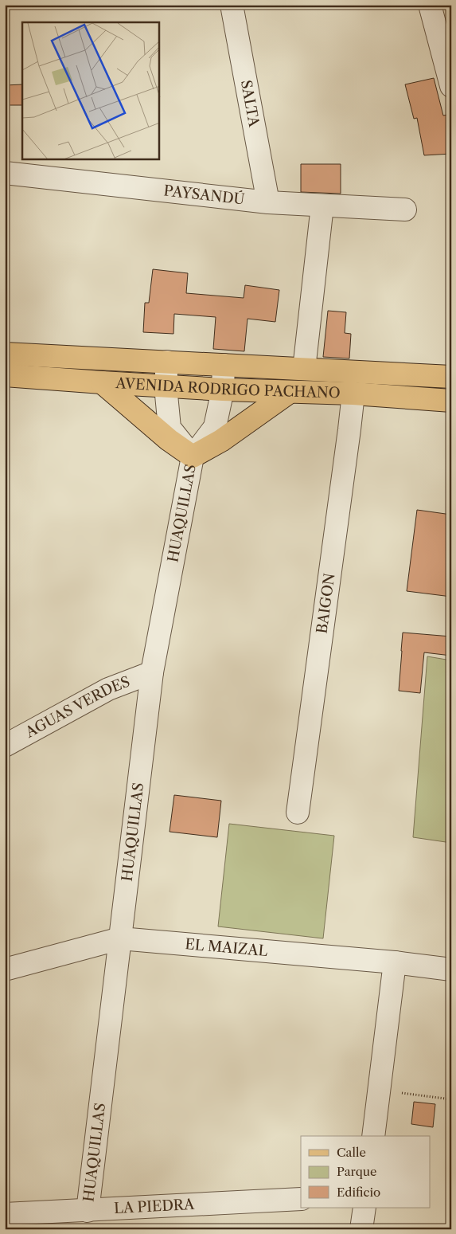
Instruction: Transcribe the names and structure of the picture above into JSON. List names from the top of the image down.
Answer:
{
  "streets": {
    "main road": ["AVENIDA RODRIGO PACHANO"],
    "street": [
      "SALTA",
      "PAYSANDÚ",
      "HUAQUILLAS",
      "BAIGON",
      "AGUAS VERDES",
      "EL MAIZAL",
      "LA PIEDRA"
    ]
  },
  "crossings": [
    ["SALTA", "PAYSANDÚ"],
    ["AVENIDA RODRIGO PACHANO", "BAIGON"],
    ["HUAQUILLAS", "AGUAS VERDES"],
    ["HUAQUILLAS", "EL MAIZAL"],
    ["HUAQUILLAS", "LA PIEDRA"]
  ],
  "legend": ["Calle", "Parque", "Edificio"]
}
